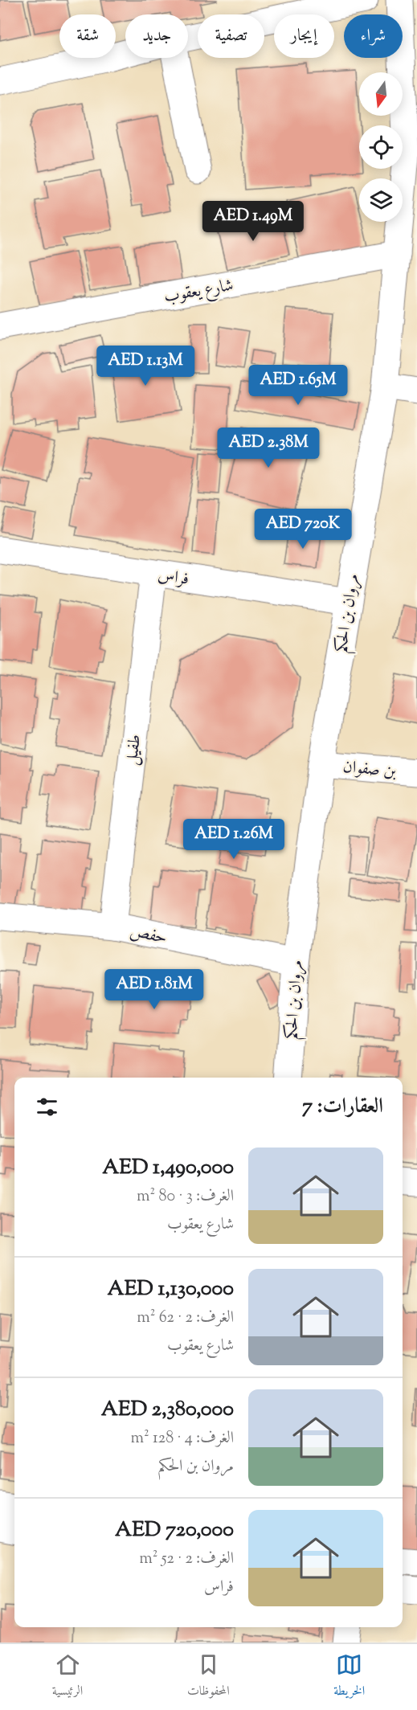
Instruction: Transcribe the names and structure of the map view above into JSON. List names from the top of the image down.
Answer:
{
  "streets": {
    "street": [
      "شارع يعقوب",
      "فراس",
      "مروان بن الحكم",
      "طفيل",
      "بن صفوان",
      "حفص"
    ]
  },
  "crossings": [
    ["شارع يعقوب", "مروان بن الحكم"],
    ["فراس", "مروان بن الحكم"],
    ["فراس", "طفيل"],
    ["مروان بن الحكم", "بن صفوان"],
    ["مروان بن الحكم", "حفص"],
    ["طفيل", "حفص"]
  ],
  "north": "bottom",
  "page": {
    "chip": [
      "شراء",
      "إيجار",
      "تصفية",
      "جديد",
      "شقة"
    ],
    "price": [
      "AED 1.49M",
      "AED 1.13M",
      "AED 1.65M",
      "AED 2.38M",
      "AED 720K",
      "AED 1.26M",
      "AED 1.81M"
    ],
    "heading": "العقارات: 7",
    "list": [
      {
        "name": "AED 1,490,000",
        "note": "الغرف: 3 · 80 m² · شارع يعقوب"
      },
      {
        "name": "AED 1,130,000",
        "note": "الغرف: 2 · 62 m² · شارع يعقوب"
      },
      {
        "name": "AED 2,380,000",
        "note": "الغرف: 4 · 128 m² · مروان بن الحكم"
      },
      {
        "name": "AED 720,000",
        "note": "الغرف: 2 · 52 m² · فراس"
      }
    ],
    "tabs": ["الخريطة", "المحفوظات", "الرئيسية"]
  }
}
